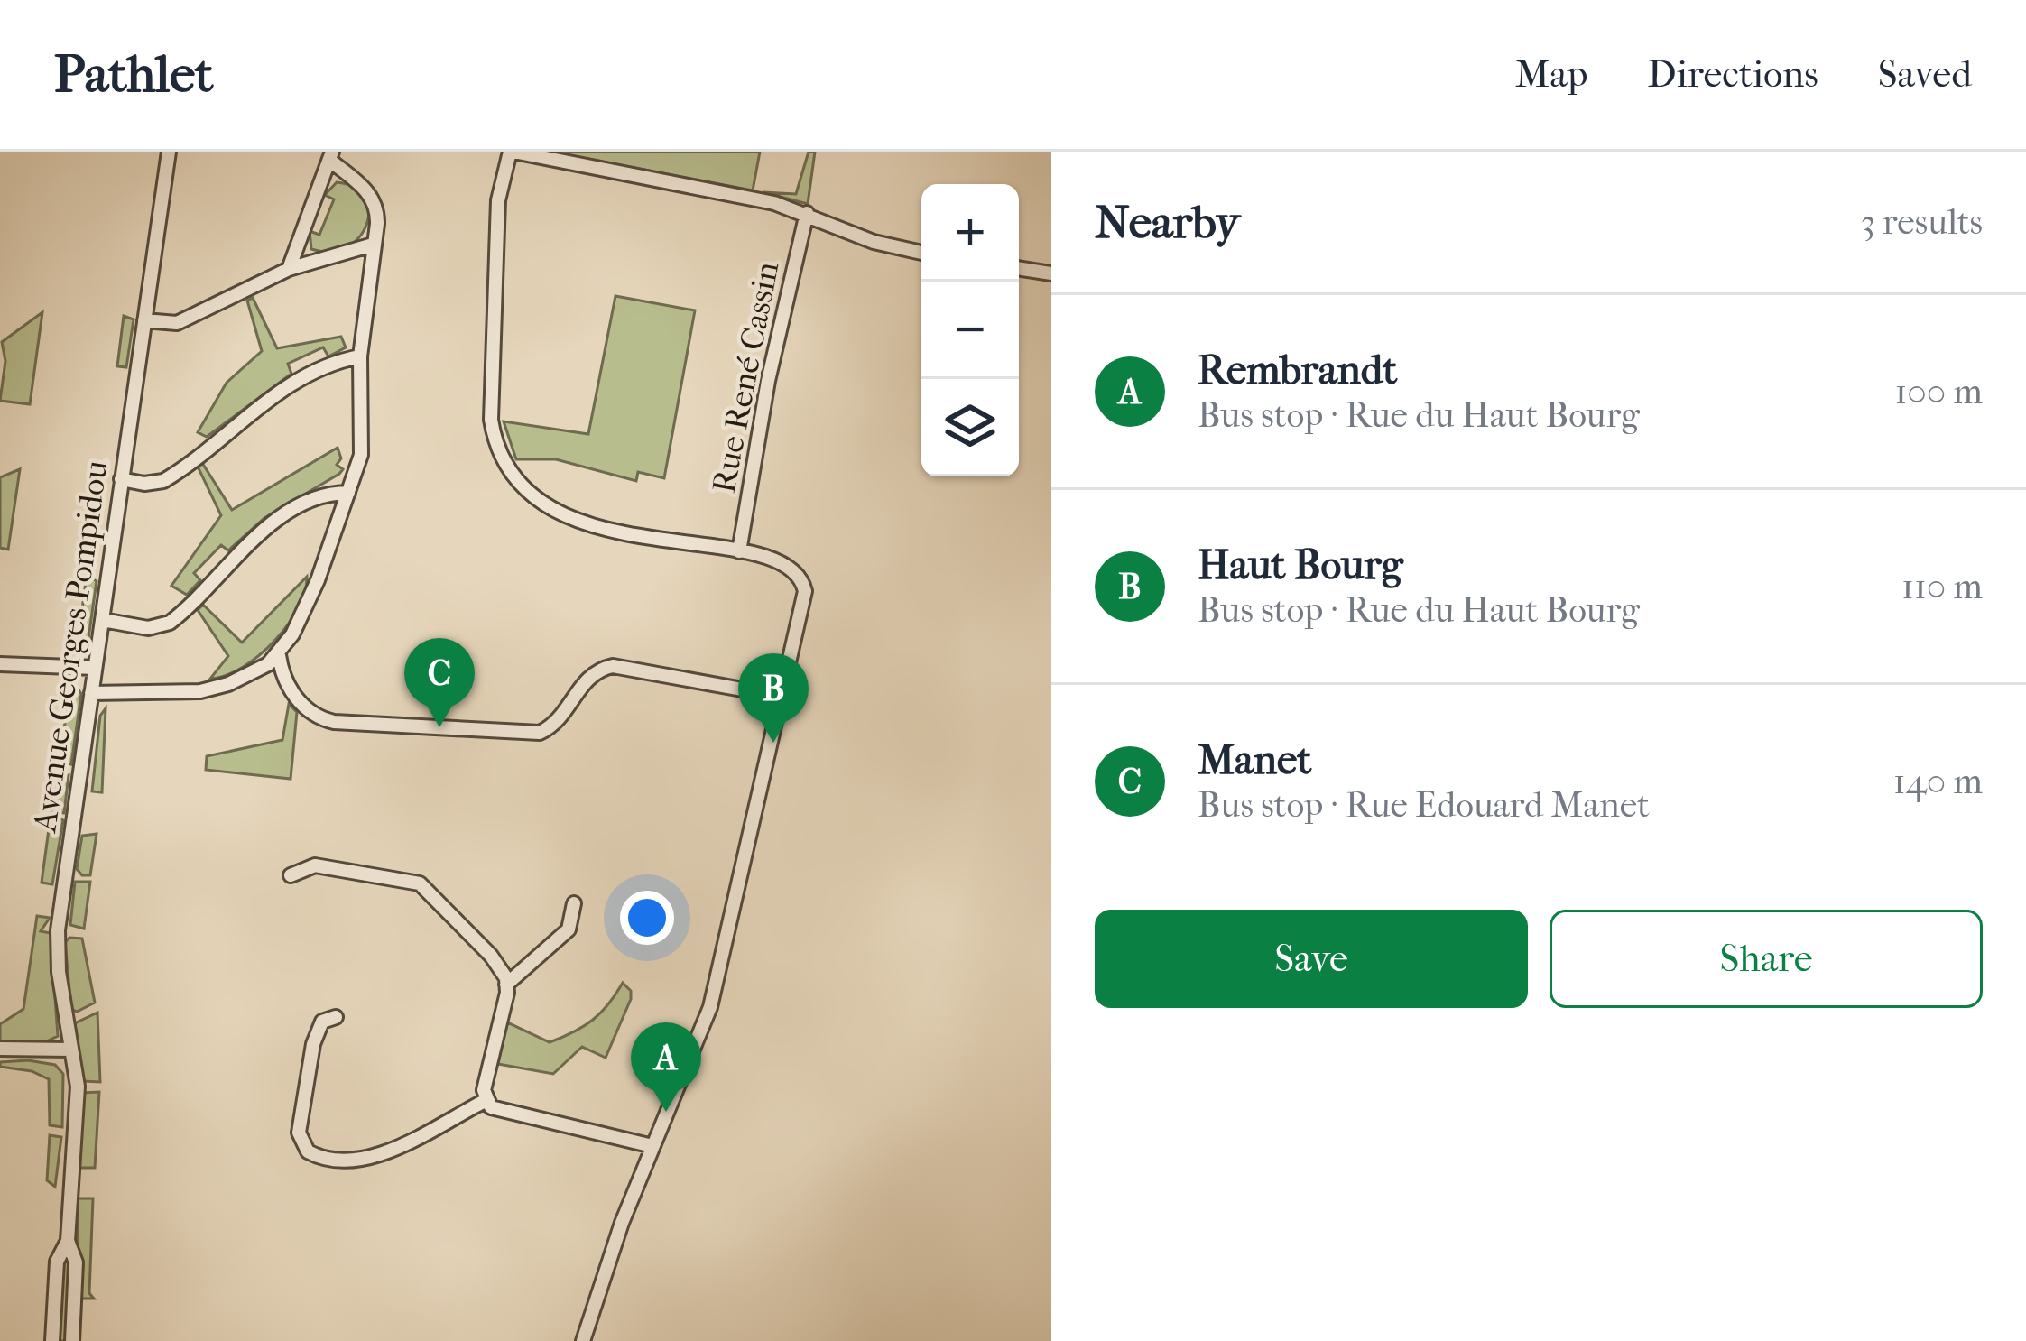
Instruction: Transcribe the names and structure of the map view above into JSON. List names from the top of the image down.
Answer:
{
  "streets": {
    "street": ["Rue René Cassin", "Avenue Georges Pompidou"]
  },
  "page": {
    "header": "Pathlet",
    "nav": ["Map", "Directions", "Saved"],
    "heading": ["Nearby", "3 results"],
    "map_buttons": ["+", "−"],
    "list": [
      {
        "mark": "A",
        "name": "Rembrandt",
        "note": "Bus stop · Rue du Haut Bourg",
        "value": "100 m"
      },
      {
        "mark": "B",
        "name": "Haut Bourg",
        "note": "Bus stop · Rue du Haut Bourg",
        "value": "110 m"
      },
      {
        "mark": "C",
        "name": "Manet",
        "note": "Bus stop · Rue Edouard Manet",
        "value": "140 m"
      }
    ],
    "pins": ["C", "B", "A"],
    "buttons": ["Save", "Share"]
  }
}
